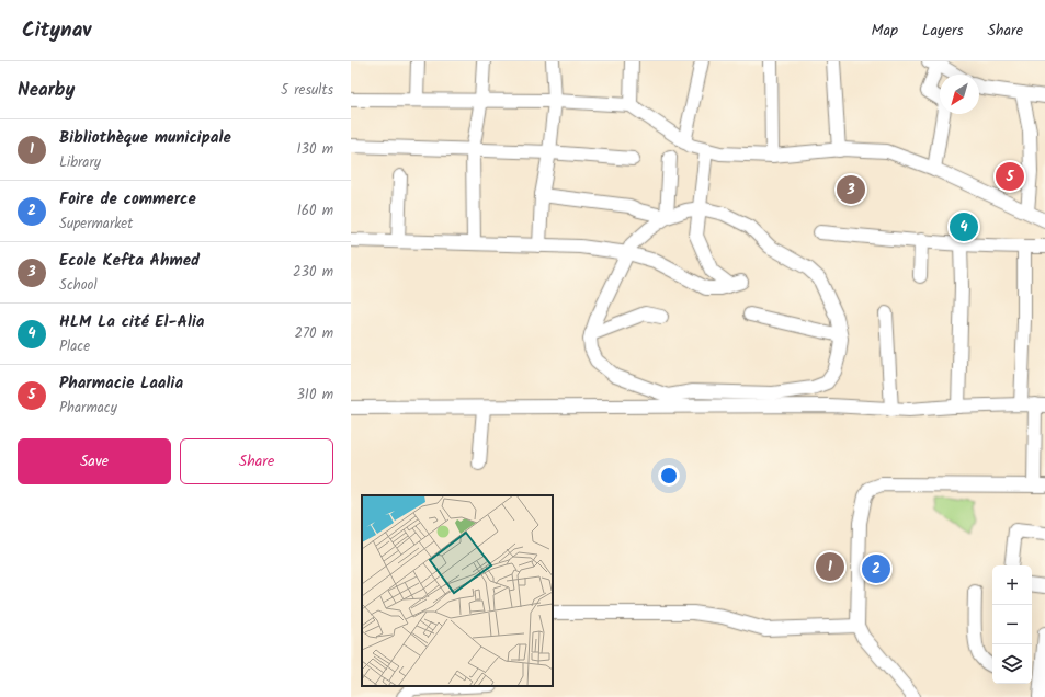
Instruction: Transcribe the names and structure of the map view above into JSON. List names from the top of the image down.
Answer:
{
  "north": "bottom left",
  "page": {
    "header": "Citynav",
    "nav": ["Map", "Layers", "Share"],
    "heading": ["Nearby", "5 results"],
    "list": [
      {
        "mark": "1",
        "name": "Bibliothèque municipale",
        "note": "Library",
        "value": "130 m"
      },
      {
        "mark": "2",
        "name": "Foire de commerce",
        "note": "Supermarket",
        "value": "160 m"
      },
      {
        "mark": "3",
        "name": "Ecole Kefta Ahmed",
        "note": "School",
        "value": "230 m"
      },
      {
        "mark": "4",
        "name": "HLM La cité El-Alia",
        "note": "Place",
        "value": "270 m"
      },
      {
        "mark": "5",
        "name": "Pharmacie Laalia",
        "note": "Pharmacy",
        "value": "310 m"
      }
    ],
    "pins": [
      "5",
      "3",
      "4",
      "1",
      "2"
    ],
    "buttons": ["Save", "Share"],
    "map_buttons": ["+", "−"]
  }
}
